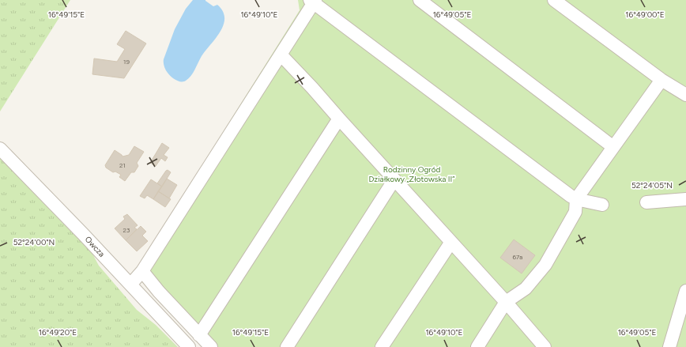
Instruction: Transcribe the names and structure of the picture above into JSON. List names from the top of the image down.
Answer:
{
  "streets": {
    "street": ["Owcza"]
  },
  "parks": ["Rodzinny Ogród Działkowy „Złotowska II”"],
  "house_numbers": [
    "19",
    "21",
    "23",
    "67a"
  ],
  "coordinates": [
    "16°49'15\"E",
    "16°49'10\"E",
    "16°49'05\"E",
    "16°49'00\"E",
    "52°24'05\"N",
    "52°24'00\"N",
    "16°49'20\"E"
  ]
}
